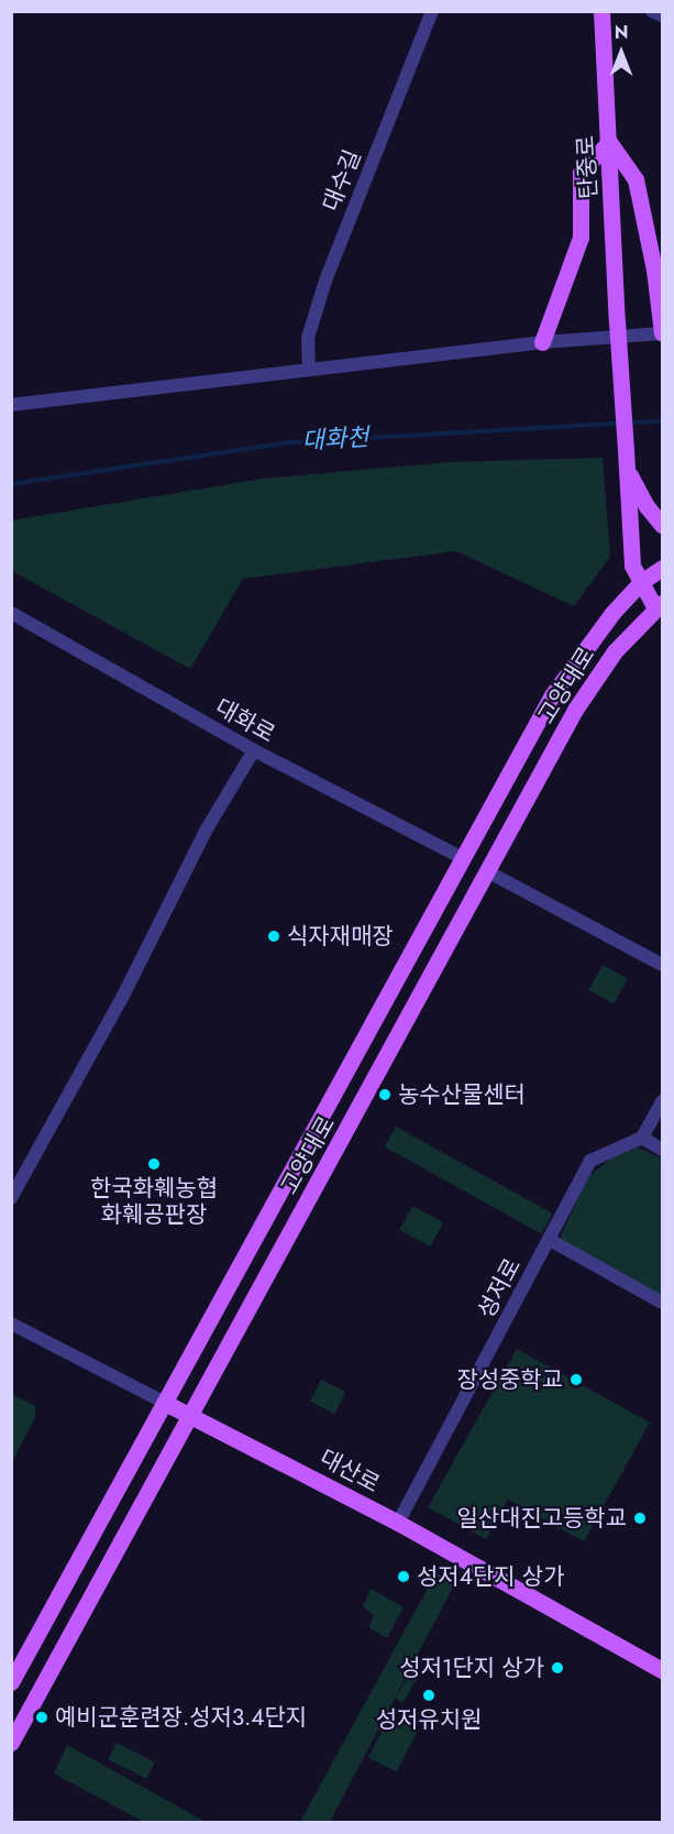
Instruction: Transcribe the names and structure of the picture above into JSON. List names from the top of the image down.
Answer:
{
  "streets": {
    "main road": ["탄중로", "고양대로", "대산로"],
    "street": ["대수길", "대화로", "성저로"]
  },
  "crossings": [
    ["고양대로", "대화로"],
    ["고양대로", "대산로"],
    ["성저로", "대산로"]
  ],
  "water": ["대화천"],
  "places": [
    "식자재매장",
    "농수산물센터",
    "한국화훼농협 화훼공판장",
    "장성중학교",
    "일산대진고등학교",
    "성저4단지 상가",
    "성저1단지 상가",
    "성저유치원",
    "예비군훈련장.성저3.4단지"
  ],
  "north": "top"
}
